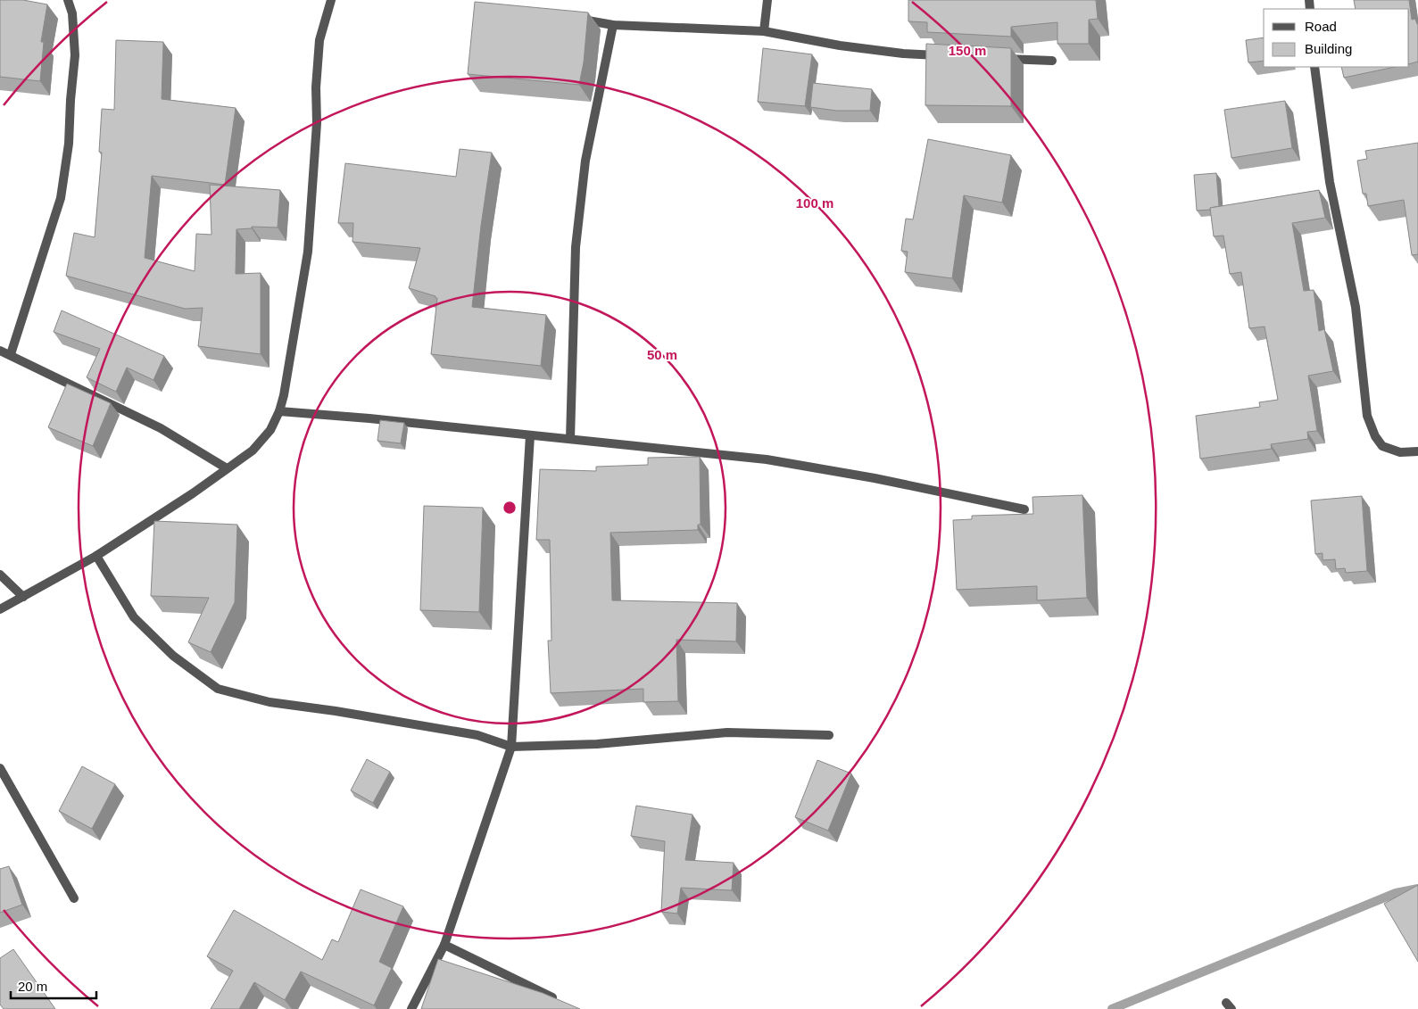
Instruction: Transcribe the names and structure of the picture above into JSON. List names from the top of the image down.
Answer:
{
  "legend": ["Road", "Building"],
  "scale_bar": "20 m",
  "rings": ["150 m", "100 m", "50 m"]
}
